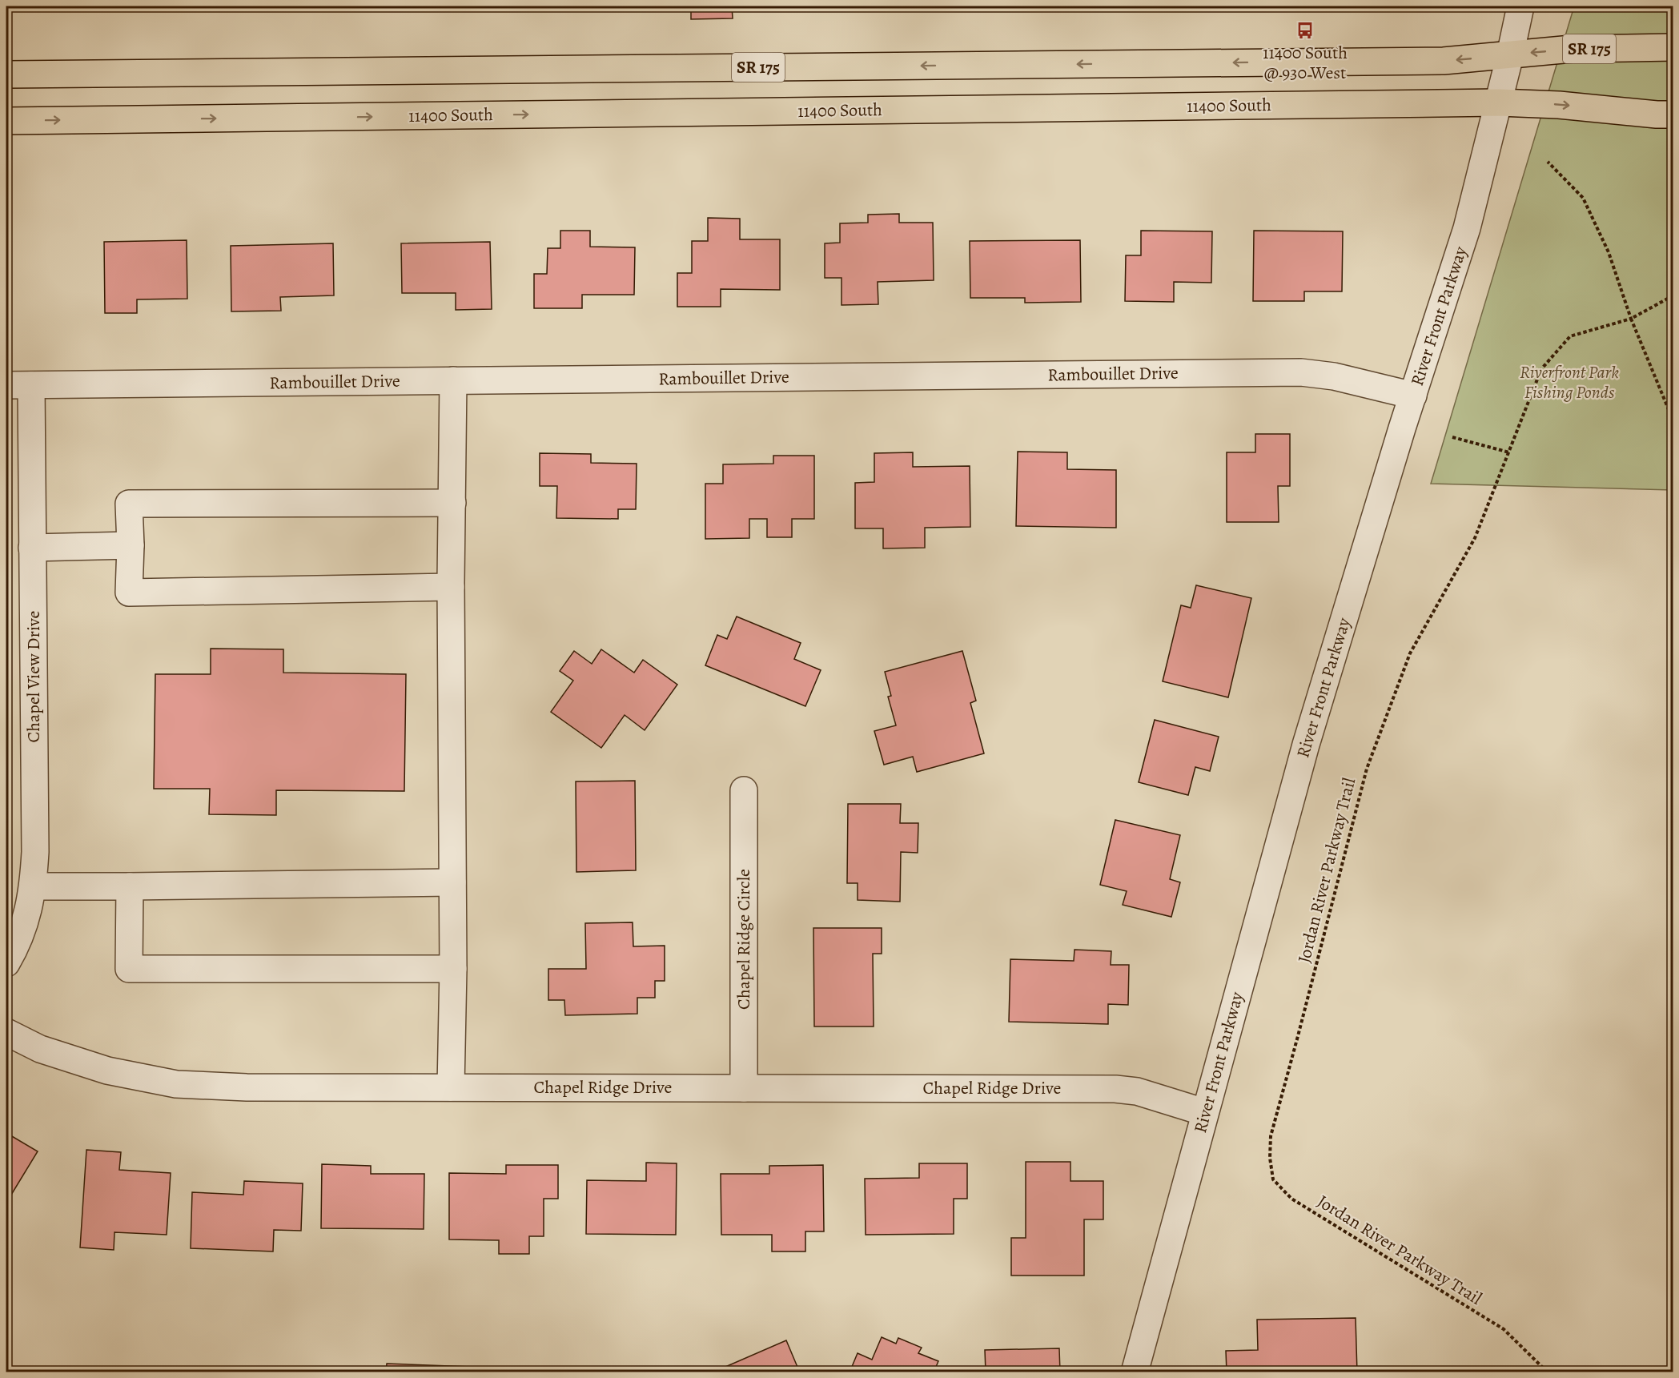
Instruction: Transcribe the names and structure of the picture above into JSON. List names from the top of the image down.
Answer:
{
  "streets": {
    "main road": ["SR 175", "11400 South"],
    "street": [
      "River Front Parkway",
      "Rambouillet Drive",
      "Chapel View Drive",
      "Chapel Ridge Circle",
      "Chapel Ridge Drive"
    ],
    "path": ["Jordan River Parkway Trail"]
  },
  "crossings": [
    ["SR 175", "River Front Parkway"],
    ["11400 South", "River Front Parkway"],
    ["River Front Parkway", "Rambouillet Drive"],
    ["River Front Parkway", "Chapel Ridge Drive"],
    ["Rambouillet Drive", "Chapel View Drive"],
    ["Chapel Ridge Circle", "Chapel Ridge Drive"]
  ],
  "parks": ["Riverfront Park Fishing Ponds"],
  "places": {
    "bus stop": ["11400 South @ 930 West"]
  }
}
